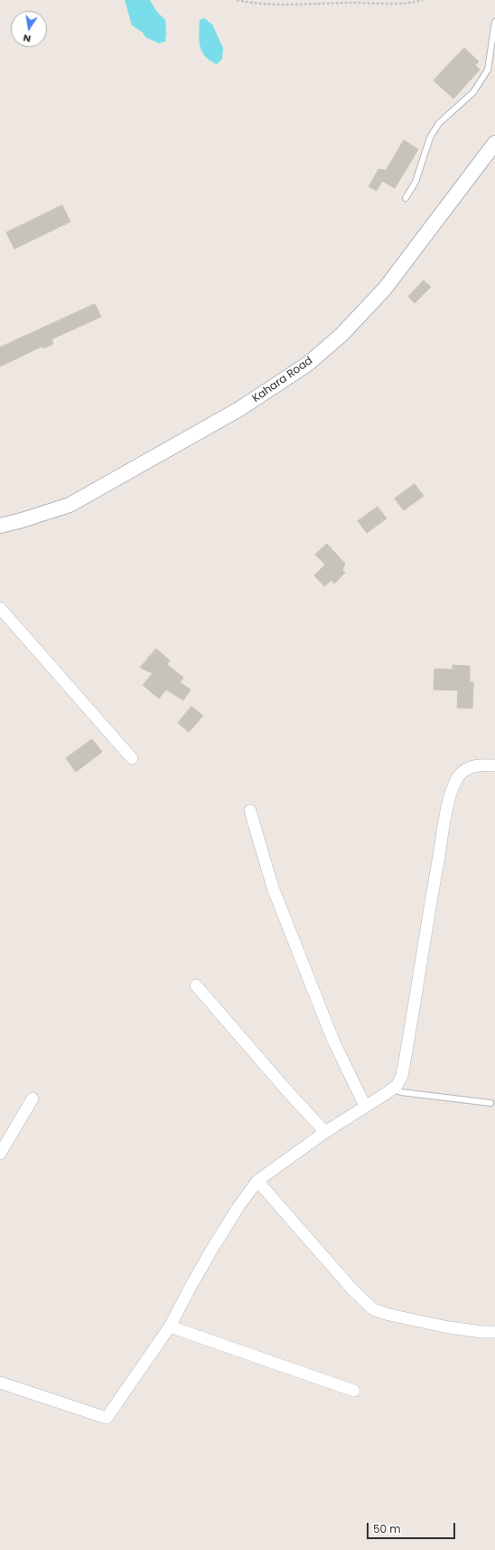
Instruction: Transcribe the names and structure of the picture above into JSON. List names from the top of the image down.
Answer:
{
  "streets": {
    "street": ["Kahara Road"]
  },
  "scale_bar": "50 m",
  "north": "bottom"
}
